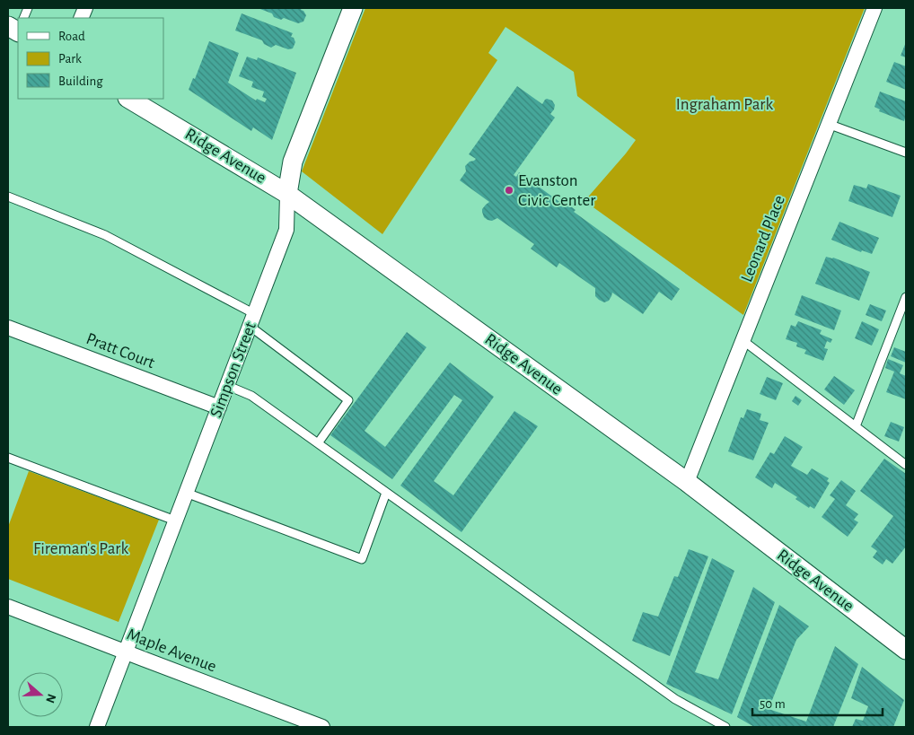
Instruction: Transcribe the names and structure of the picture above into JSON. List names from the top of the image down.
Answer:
{
  "streets": {
    "street": [
      "Ridge Avenue",
      "Leonard Place",
      "Pratt Court",
      "Simpson Street",
      "Maple Avenue"
    ]
  },
  "crossings": [
    ["Ridge Avenue", "Leonard Place"],
    ["Ridge Avenue", "Simpson Street"],
    ["Pratt Court", "Simpson Street"],
    ["Simpson Street", "Maple Avenue"]
  ],
  "parks": ["Ingraham Park", "Fireman's Park"],
  "places": ["Evanston Civic Center"],
  "legend": ["Road", "Park", "Building"],
  "scale_bar": "50 m",
  "north": "right"
}
